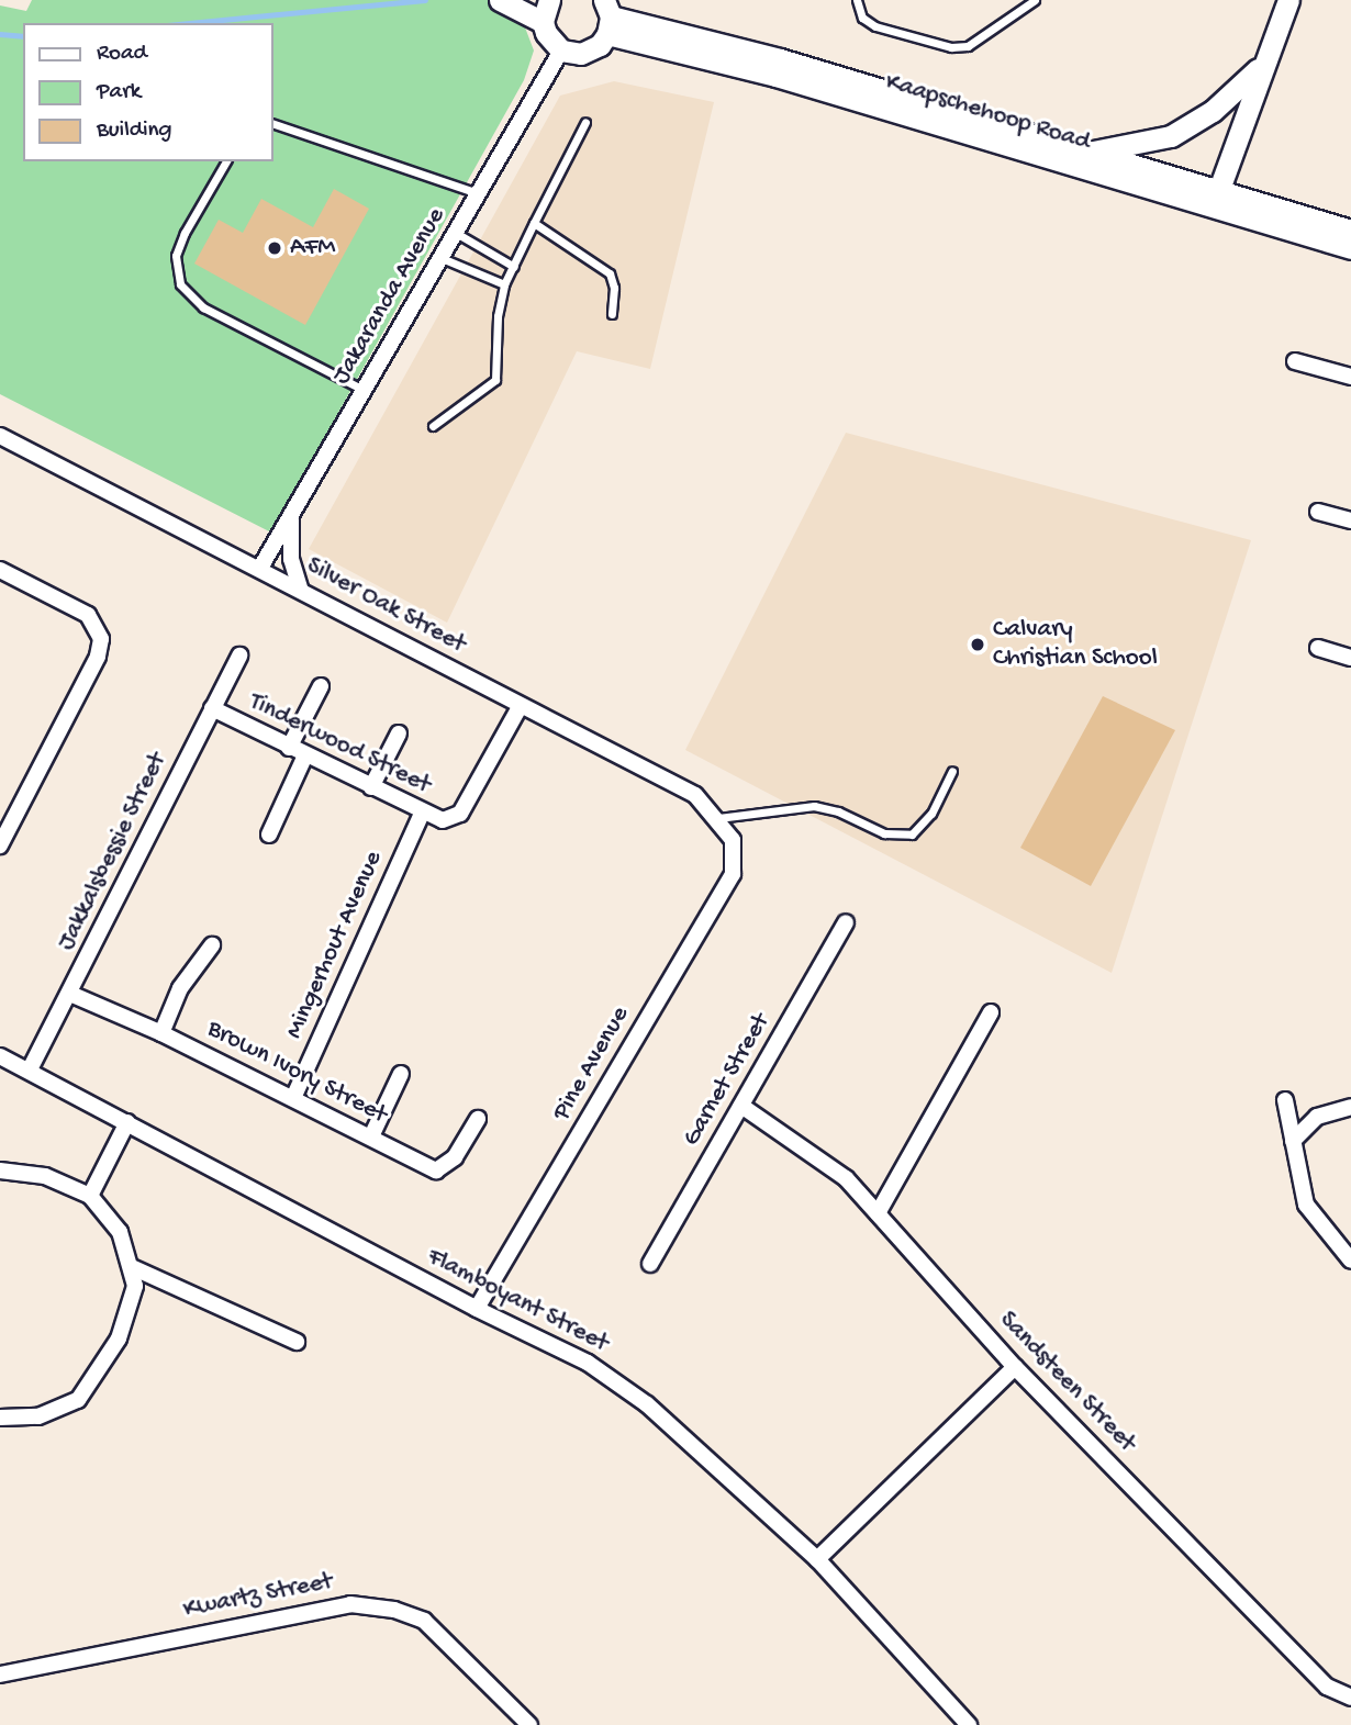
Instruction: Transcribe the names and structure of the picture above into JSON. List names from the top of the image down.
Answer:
{
  "streets": {
    "main road": ["Kaapschehoop Road"],
    "street": [
      "Jakaranda Avenue",
      "Silver Oak Street",
      "Tinderwood Street",
      "Jakkalsbessie Street",
      "Mingerhout Avenue",
      "Pine Avenue",
      "Brown Ivory Street",
      "Garnet Street",
      "Flamboyant Street",
      "Sandsteen Street",
      "Kwartz Street"
    ]
  },
  "crossings": [
    ["Jakaranda Avenue", "Silver Oak Street"],
    ["Silver Oak Street", "Tinderwood Street"],
    ["Silver Oak Street", "Pine Avenue"],
    ["Tinderwood Street", "Jakkalsbessie Street"],
    ["Tinderwood Street", "Mingerhout Avenue"],
    ["Jakkalsbessie Street", "Brown Ivory Street"],
    ["Jakkalsbessie Street", "Flamboyant Street"],
    ["Mingerhout Avenue", "Brown Ivory Street"],
    ["Pine Avenue", "Flamboyant Street"],
    ["Garnet Street", "Sandsteen Street"]
  ],
  "places": ["AFM", "Calvary Christian School"],
  "legend": ["Road", "Park", "Building"]
}
